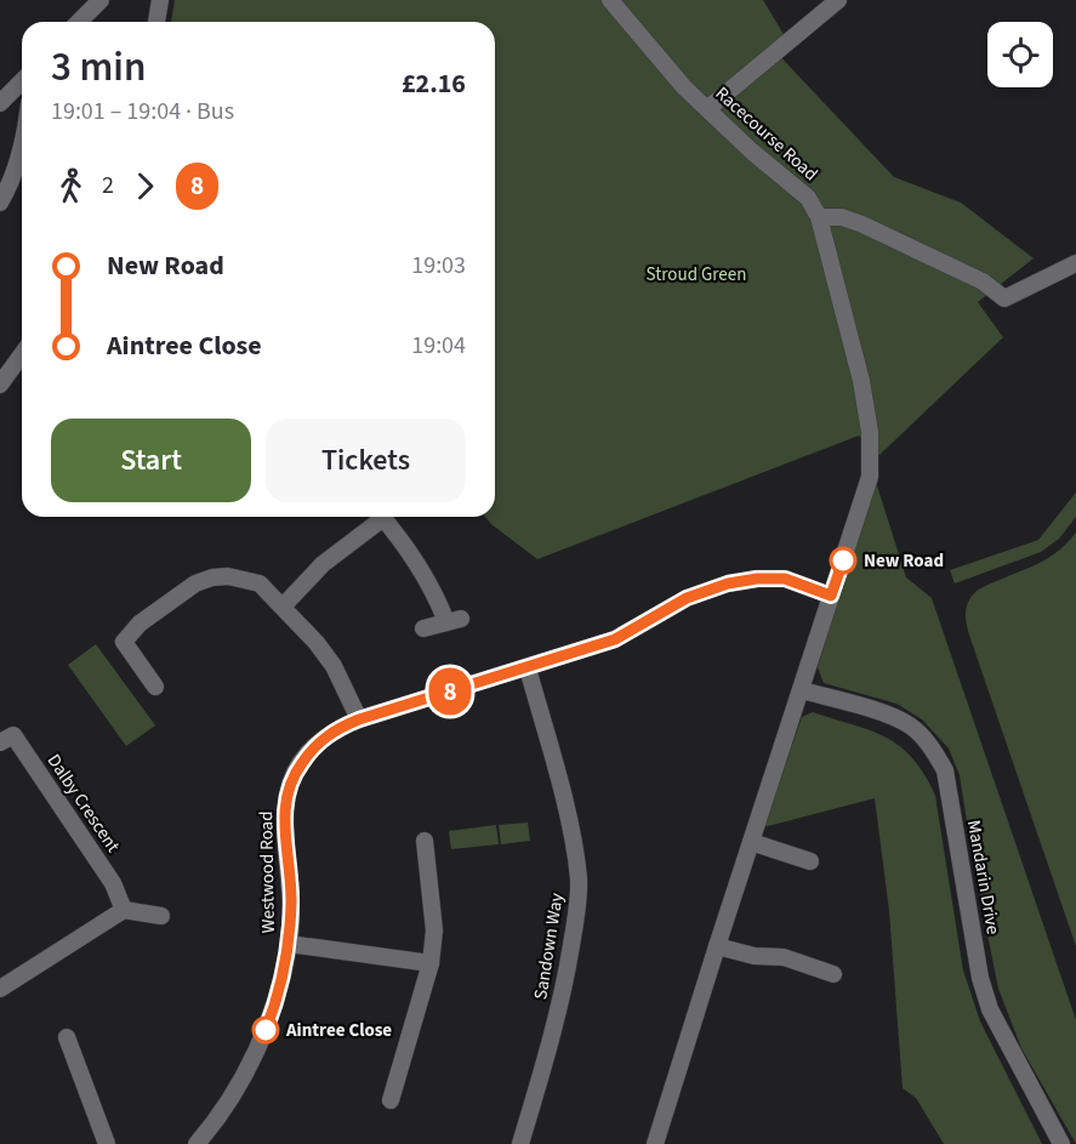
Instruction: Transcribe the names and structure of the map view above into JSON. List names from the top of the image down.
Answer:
{
  "streets": {
    "street": [
      "Racecourse Road",
      "Dalby Crescent",
      "Westwood Road",
      "Mandarin Drive",
      "Sandown Way"
    ]
  },
  "crossings": [
    ["Westwood Road", "Sandown Way"]
  ],
  "parks": ["Stroud Green"],
  "places": ["New Road", "Aintree Close"],
  "lines": ["bus line 8"],
  "page": {
    "on_map": "8",
    "heading": ["3 min", "19:01 – 19:04 · Bus", "£2.16"],
    "legs": ["2", "8"],
    "list": [
      {
        "name": "New Road",
        "value": "19:03"
      },
      {
        "name": "Aintree Close",
        "value": "19:04"
      }
    ],
    "buttons": ["Start", "Tickets"]
  }
}
